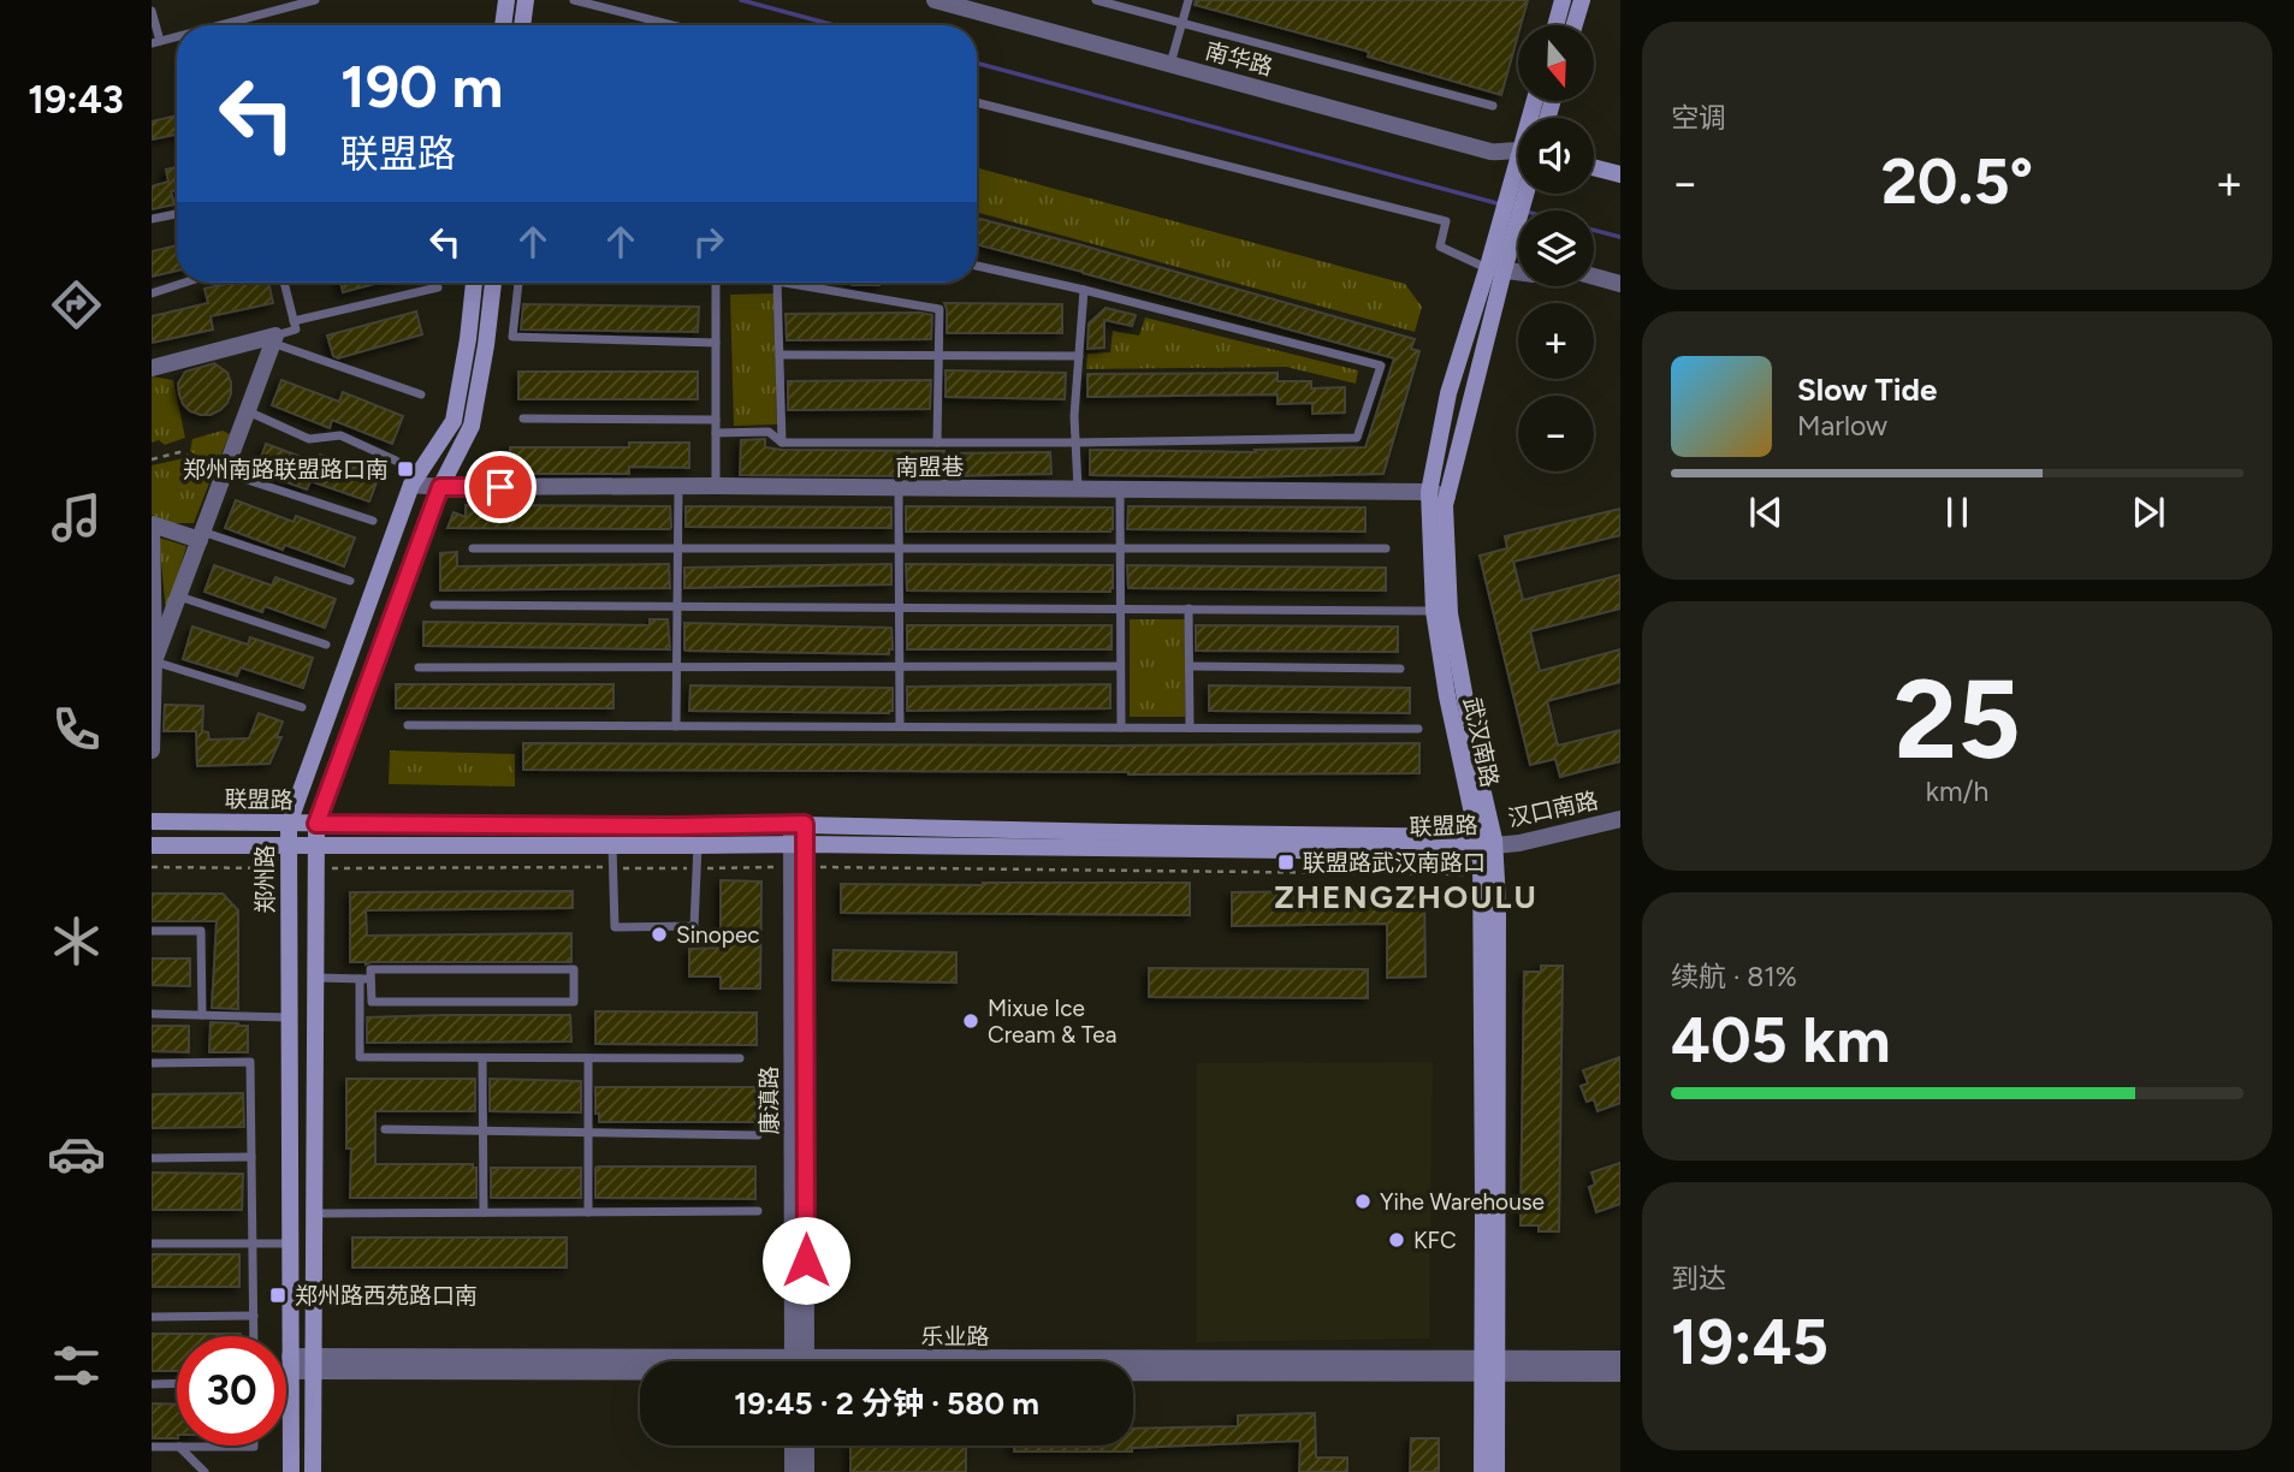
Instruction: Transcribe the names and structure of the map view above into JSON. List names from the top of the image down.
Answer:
{
  "streets": {
    "main road": ["武汉南路", "联盟路", "郑州路"],
    "street": [
      "南华路",
      "南盟巷",
      "汉口南路",
      "康滇路",
      "乐业路"
    ]
  },
  "crossings": [
    ["南盟巷", "武汉南路"],
    ["南盟巷", "郑州路"],
    ["武汉南路", "联盟路"],
    ["武汉南路", "汉口南路"],
    ["武汉南路", "乐业路"],
    ["联盟路", "汉口南路"],
    ["联盟路", "郑州路"],
    ["联盟路", "康滇路"],
    ["郑州路", "乐业路"]
  ],
  "districts": ["ZHENGZHOULU"],
  "places": {
    "transit": ["郑州南路联盟路口南", "联盟路武汉南路口", "郑州路西苑路口南"],
    "other": [
      "Sinopec",
      "Mixue Ice Cream & Tea",
      "Yihe Warehouse",
      "KFC"
    ]
  },
  "north": "bottom",
  "page": {
    "tabs": "19:43",
    "tile": [
      "空调",
      ["25", "km/h"],
      ["续航 · 81%", "405 km"],
      ["到达", "19:45"]
    ],
    "map_buttons": ["+", "−"],
    "turn": ["190 m", "联盟路"],
    "heat": ["−", "20.5°", "+"],
    "song": ["Slow Tide", "Marlow"],
    "limit": "30",
    "trip": "19:45 · 2 分钟 · 580 m"
  }
}
